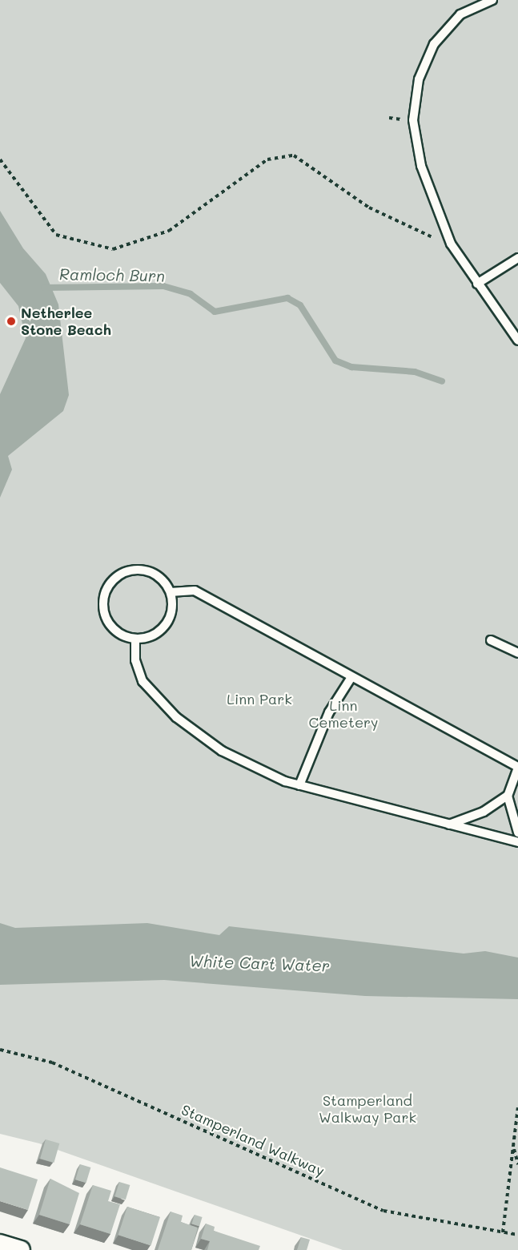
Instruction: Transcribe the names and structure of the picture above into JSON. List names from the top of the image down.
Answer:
{
  "streets": {
    "path": ["Stamperland Walkway"]
  },
  "water": ["Ramloch Burn", "White Cart Water"],
  "parks": ["Linn Park", "Linn Cemetery", "Stamperland Walkway Park"],
  "places": ["Netherlee Stone Beach"]
}
